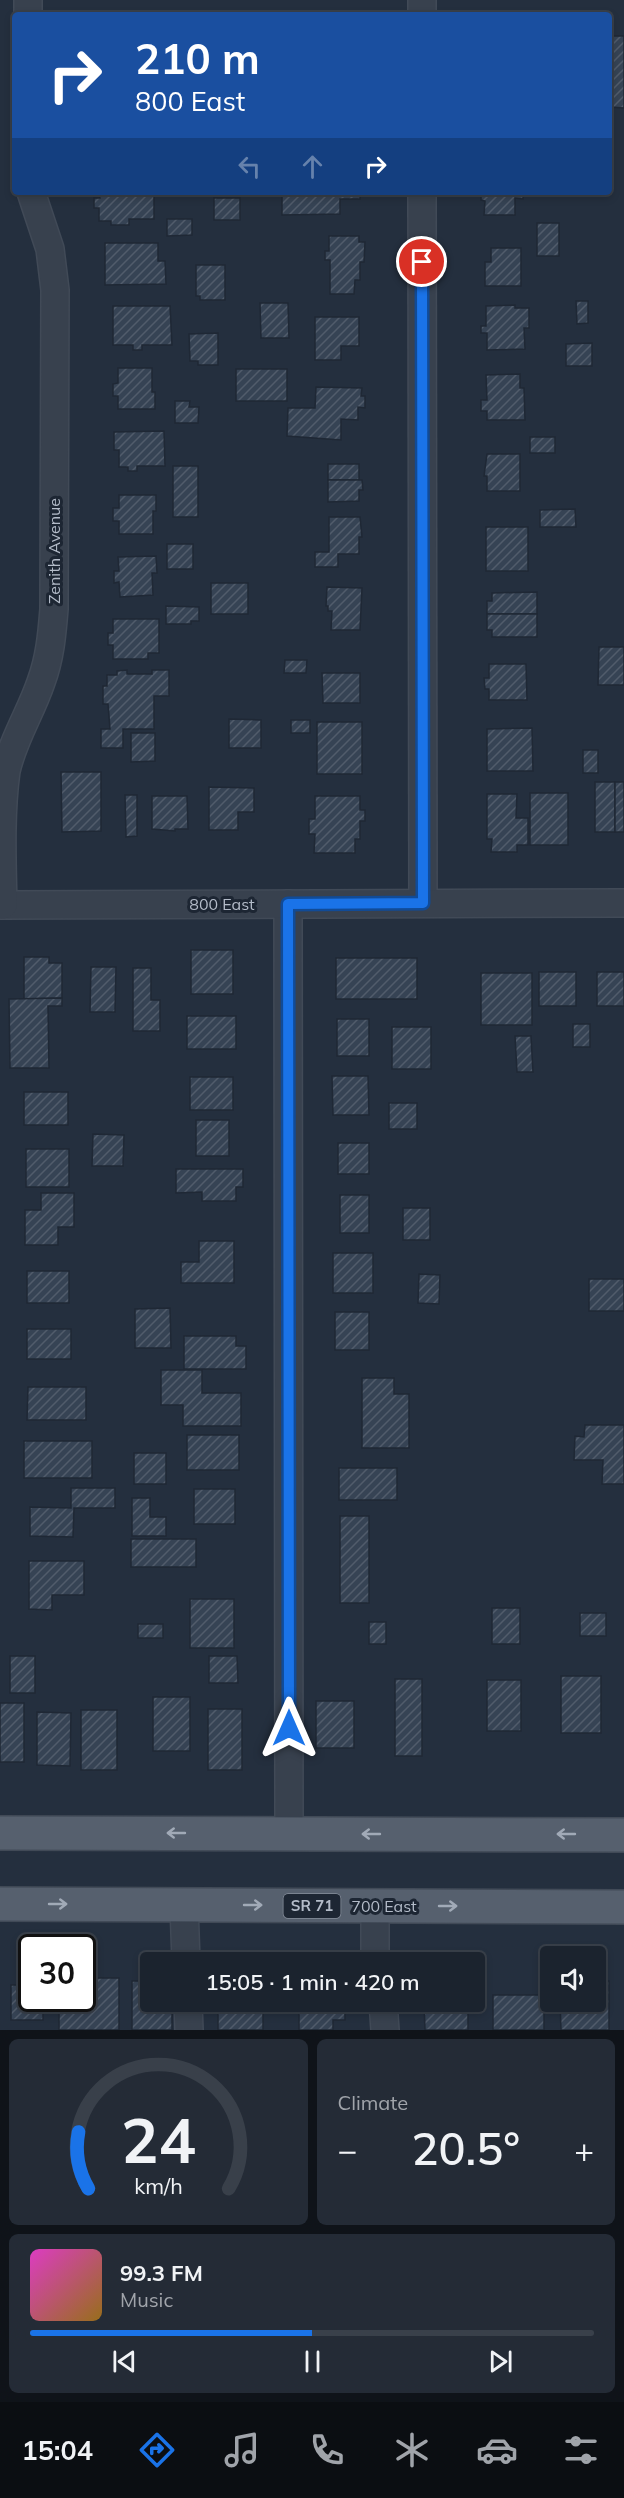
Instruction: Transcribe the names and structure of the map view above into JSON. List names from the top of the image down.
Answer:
{
  "streets": {
    "main road": ["SR 71", "700 East"],
    "street": ["Zenith Avenue", "800 East"]
  },
  "crossings": [
    ["Zenith Avenue", "800 East"]
  ],
  "page": {
    "turn": ["210 m", "800 East"],
    "limit": "30",
    "trip": "15:05 · 1 min · 420 m",
    "tile": "Climate",
    "heat": ["−", "20.5°", "+"],
    "song": ["99.3 FM", "Music"],
    "tabs": "15:04",
    "gauge": ["24", "km/h"]
  }
}
